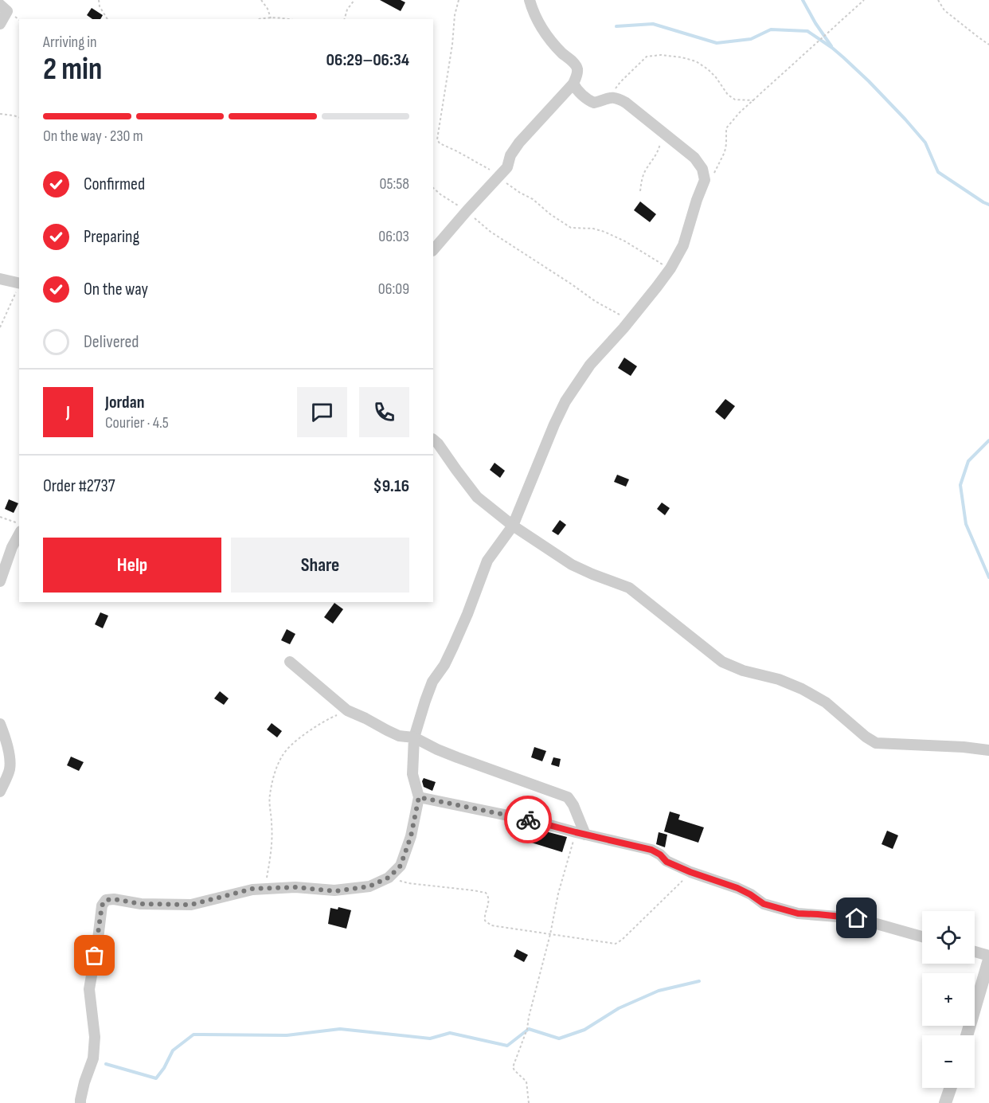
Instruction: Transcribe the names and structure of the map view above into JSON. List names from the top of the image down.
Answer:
{
  "page": {
    "heading": ["2 min", "Arriving in", "06:29–06:34"],
    "panel": [
      "Jordan",
      "Courier · 4.5",
      "Order #2737",
      "$9.16"
    ],
    "bar": "On the way · 230 m",
    "list": [
      ["Confirmed", "05:58"],
      ["Preparing", "06:03"],
      ["On the way", "06:09"],
      "Delivered"
    ],
    "round": "J",
    "buttons": ["Help", "Share"],
    "map_buttons": ["+", "−"]
  }
}
